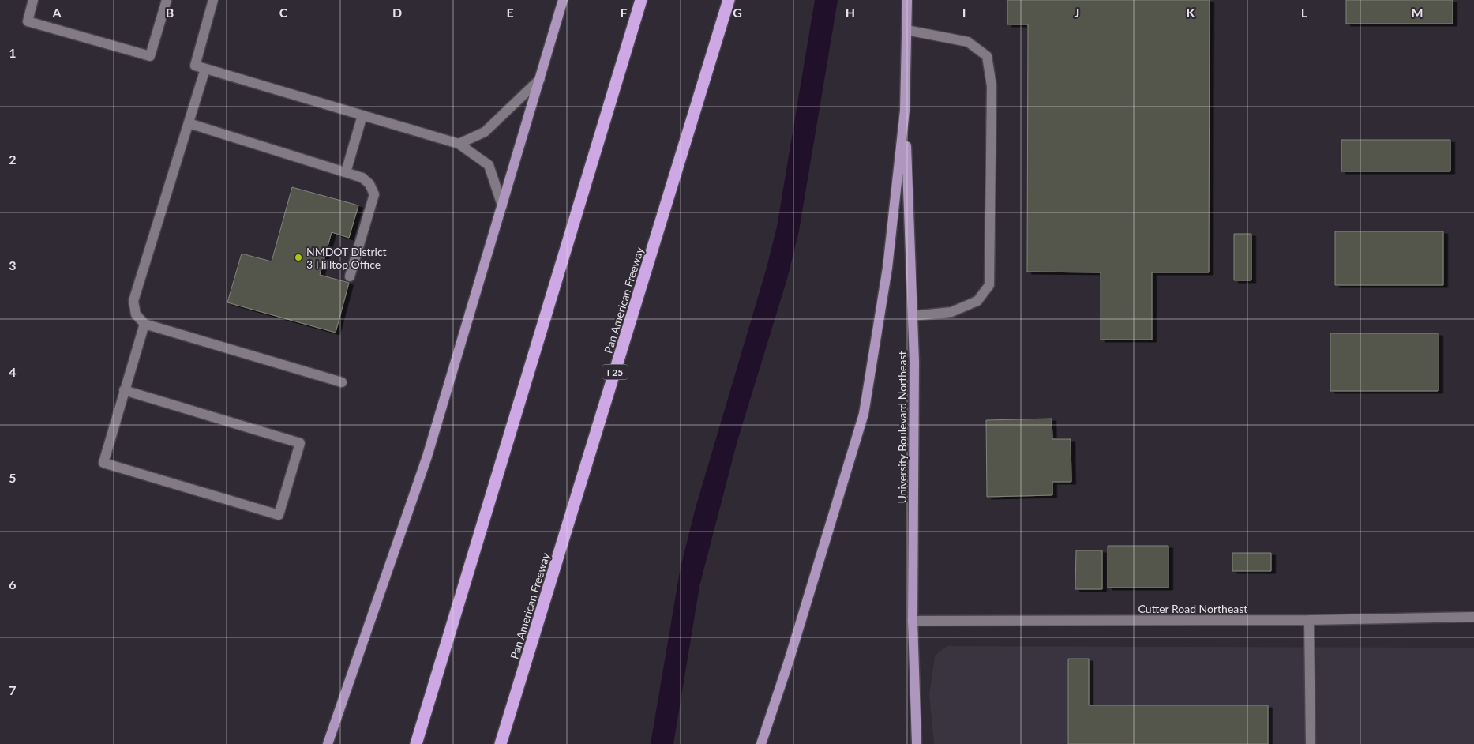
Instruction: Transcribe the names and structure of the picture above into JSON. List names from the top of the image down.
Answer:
{
  "streets": {
    "highway": ["Pan American Freeway", "I 25"],
    "main road": ["University Boulevard Northeast"],
    "street": ["Cutter Road Northeast"]
  },
  "crossings": [
    ["University Boulevard Northeast", "Cutter Road Northeast"]
  ],
  "places": ["NMDOT District 3 Hilltop Office"],
  "grid": {
    "columns": [
      "A",
      "B",
      "C",
      "D",
      "E",
      "F",
      "G",
      "H",
      "I",
      "J",
      "K",
      "L",
      "M"
    ],
    "rows": [
      "1",
      "2",
      "3",
      "4",
      "5",
      "6",
      "7"
    ]
  }
}
